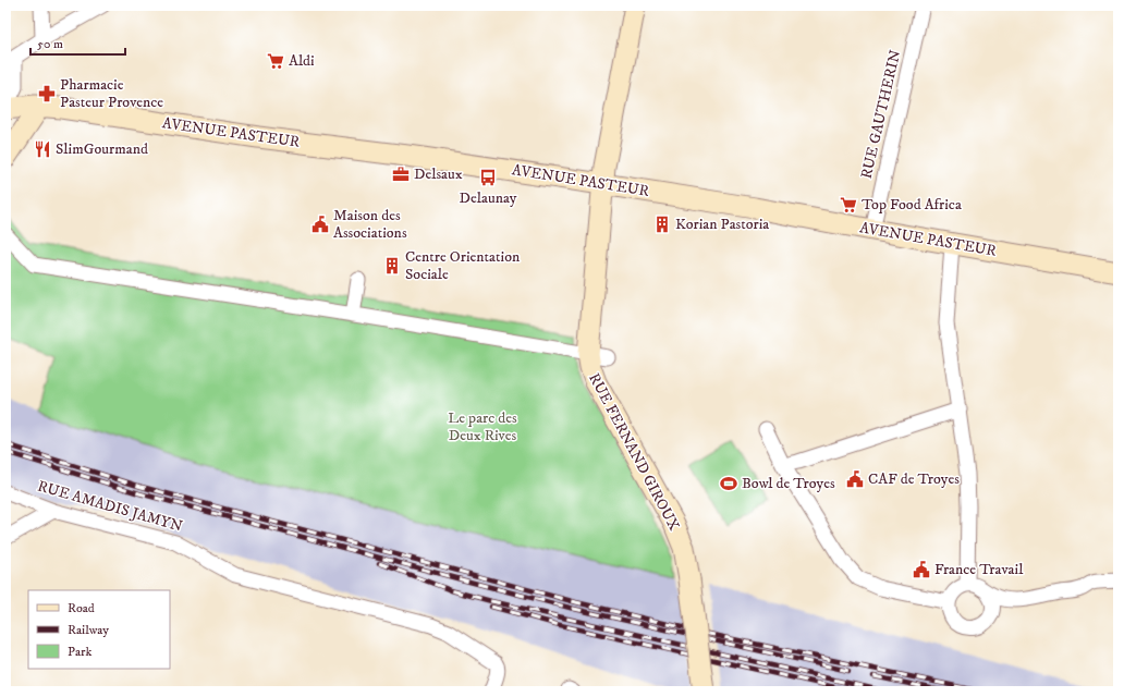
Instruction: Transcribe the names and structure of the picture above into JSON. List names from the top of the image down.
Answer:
{
  "streets": {
    "main road": ["AVENUE PASTEUR", "RUE FERNAND GIROUX"],
    "street": ["RUE GAUTHERIN", "RUE AMADIS JAMYN"]
  },
  "crossings": [
    ["RUE GAUTHERIN", "AVENUE PASTEUR"],
    ["AVENUE PASTEUR", "RUE FERNAND GIROUX"]
  ],
  "parks": ["Le parc des Deux Rives"],
  "places": {
    "supermarket": ["Aldi", "Top Food Africa"],
    "pharmacy": ["Pharmacie Pasteur Provence"],
    "restaurant": ["SlimGourmand"],
    "office": ["Delsaux"],
    "bus stop": ["Delaunay"],
    "public building": ["Maison des Associations", "CAF de Troyes", "France Travail"],
    "building": ["Korian Pastoria", "Centre Orientation Sociale"],
    "sports": ["Bowl de Troyes"]
  },
  "legend": ["Road", "Railway", "Park"],
  "scale_bar": "50 m"
}
